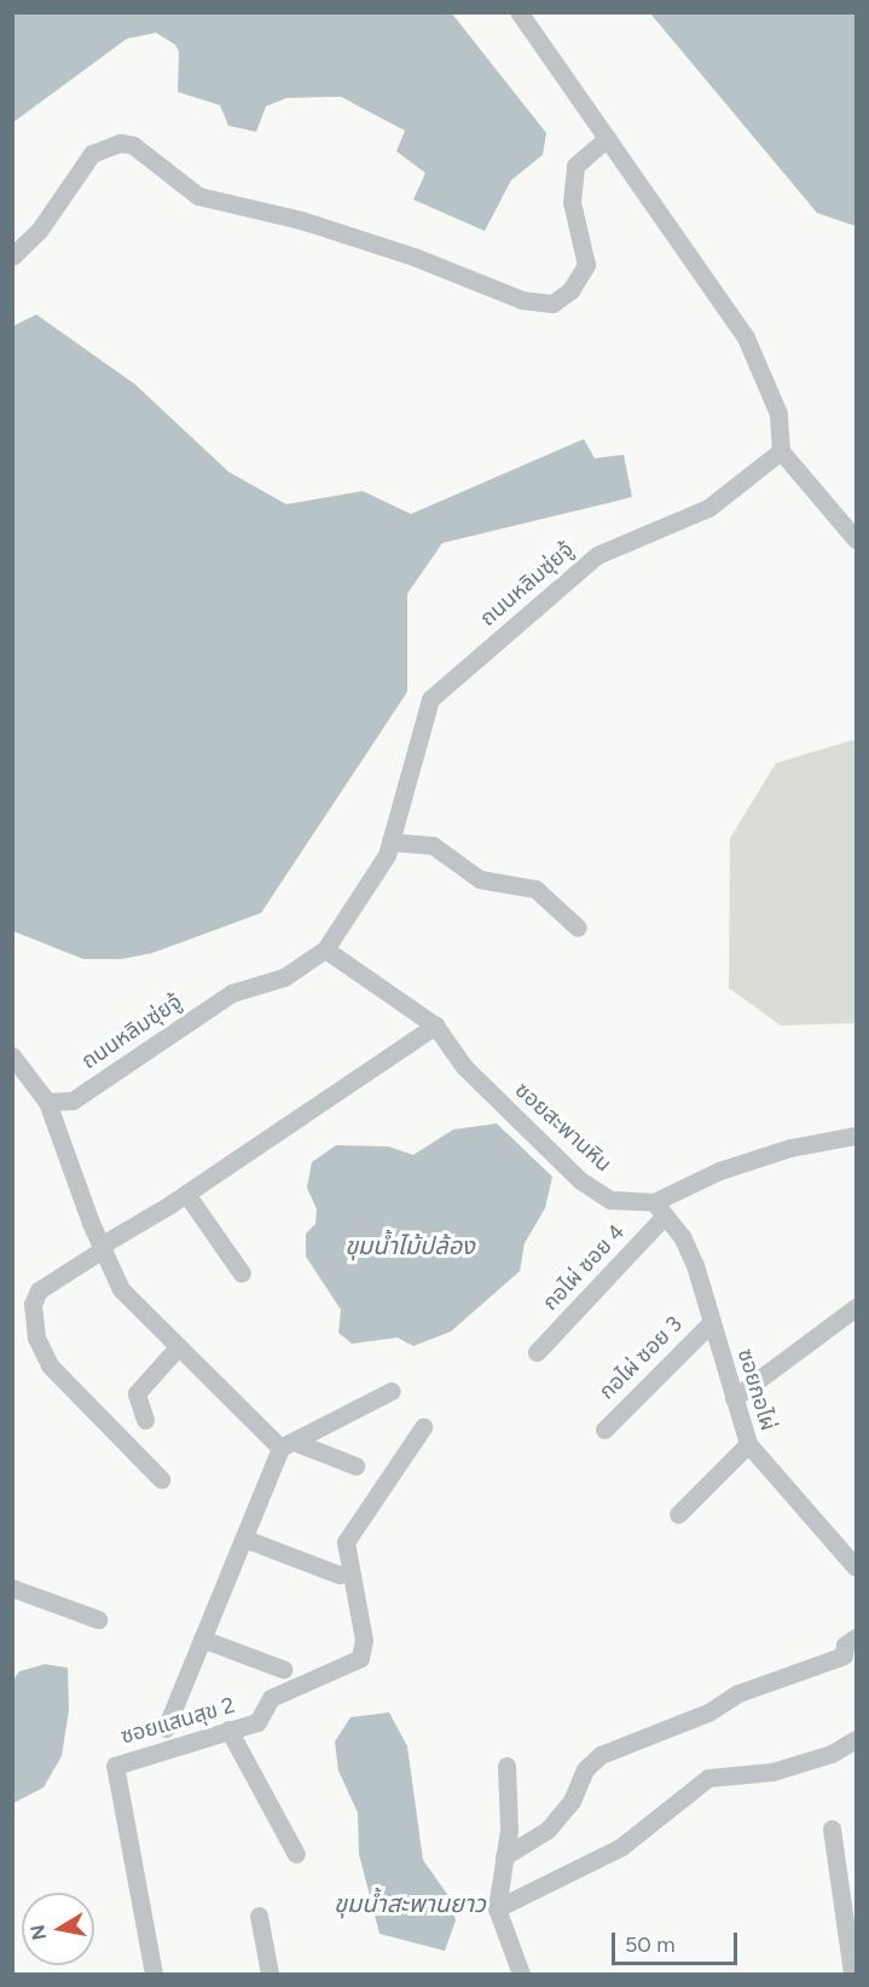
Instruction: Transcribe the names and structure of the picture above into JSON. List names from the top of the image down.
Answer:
{
  "streets": {
    "street": [
      "ถนนหลิมซุ่ยจู้",
      "ซอยสะพานหิน",
      "กอไผ่ ซอย 4",
      "กอไผ่ ซอย 3",
      "ซอยกอไผ่",
      "ซอยแสนสุข 2"
    ]
  },
  "crossings": [
    ["ถนนหลิมซุ่ยจู้", "ซอยสะพานหิน"],
    ["ซอยสะพานหิน", "กอไผ่ ซอย 4"],
    ["ซอยสะพานหิน", "ซอยกอไผ่"],
    ["กอไผ่ ซอย 4", "ซอยกอไผ่"],
    ["กอไผ่ ซอย 3", "ซอยกอไผ่"]
  ],
  "water": ["ขุมน้ำไม้ปล้อง", "ขุมน้ำสะพานยาว"],
  "scale_bar": "50 m",
  "north": "left"
}
